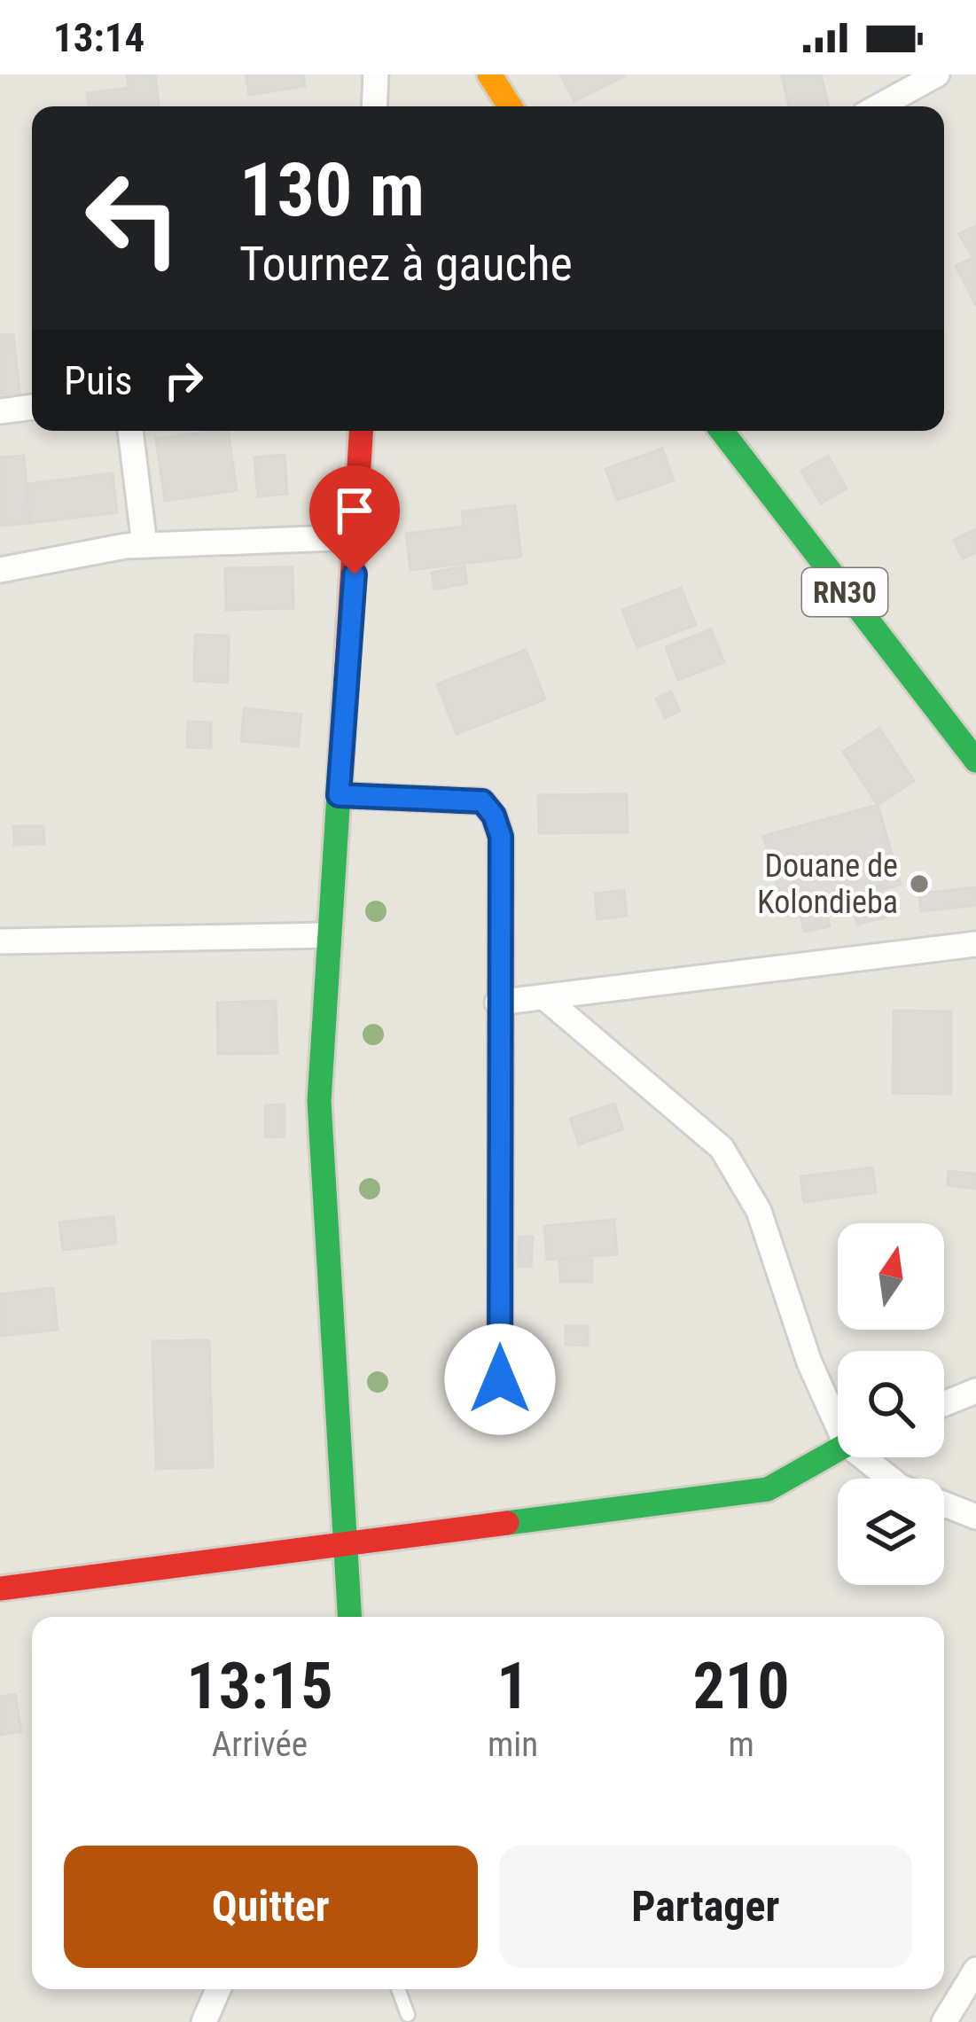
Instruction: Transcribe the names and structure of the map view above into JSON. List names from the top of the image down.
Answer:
{
  "streets": {
    "street": ["RN30"]
  },
  "places": ["Douane de Kolondieba"],
  "north": "top",
  "page": {
    "status": "13:14",
    "turn": ["130 m", "Tournez à gauche"],
    "then": "Puis",
    "eta": [
      "13:15",
      "Arrivée",
      "1",
      "min",
      "210",
      "m"
    ],
    "buttons": ["Quitter", "Partager"]
  }
}
